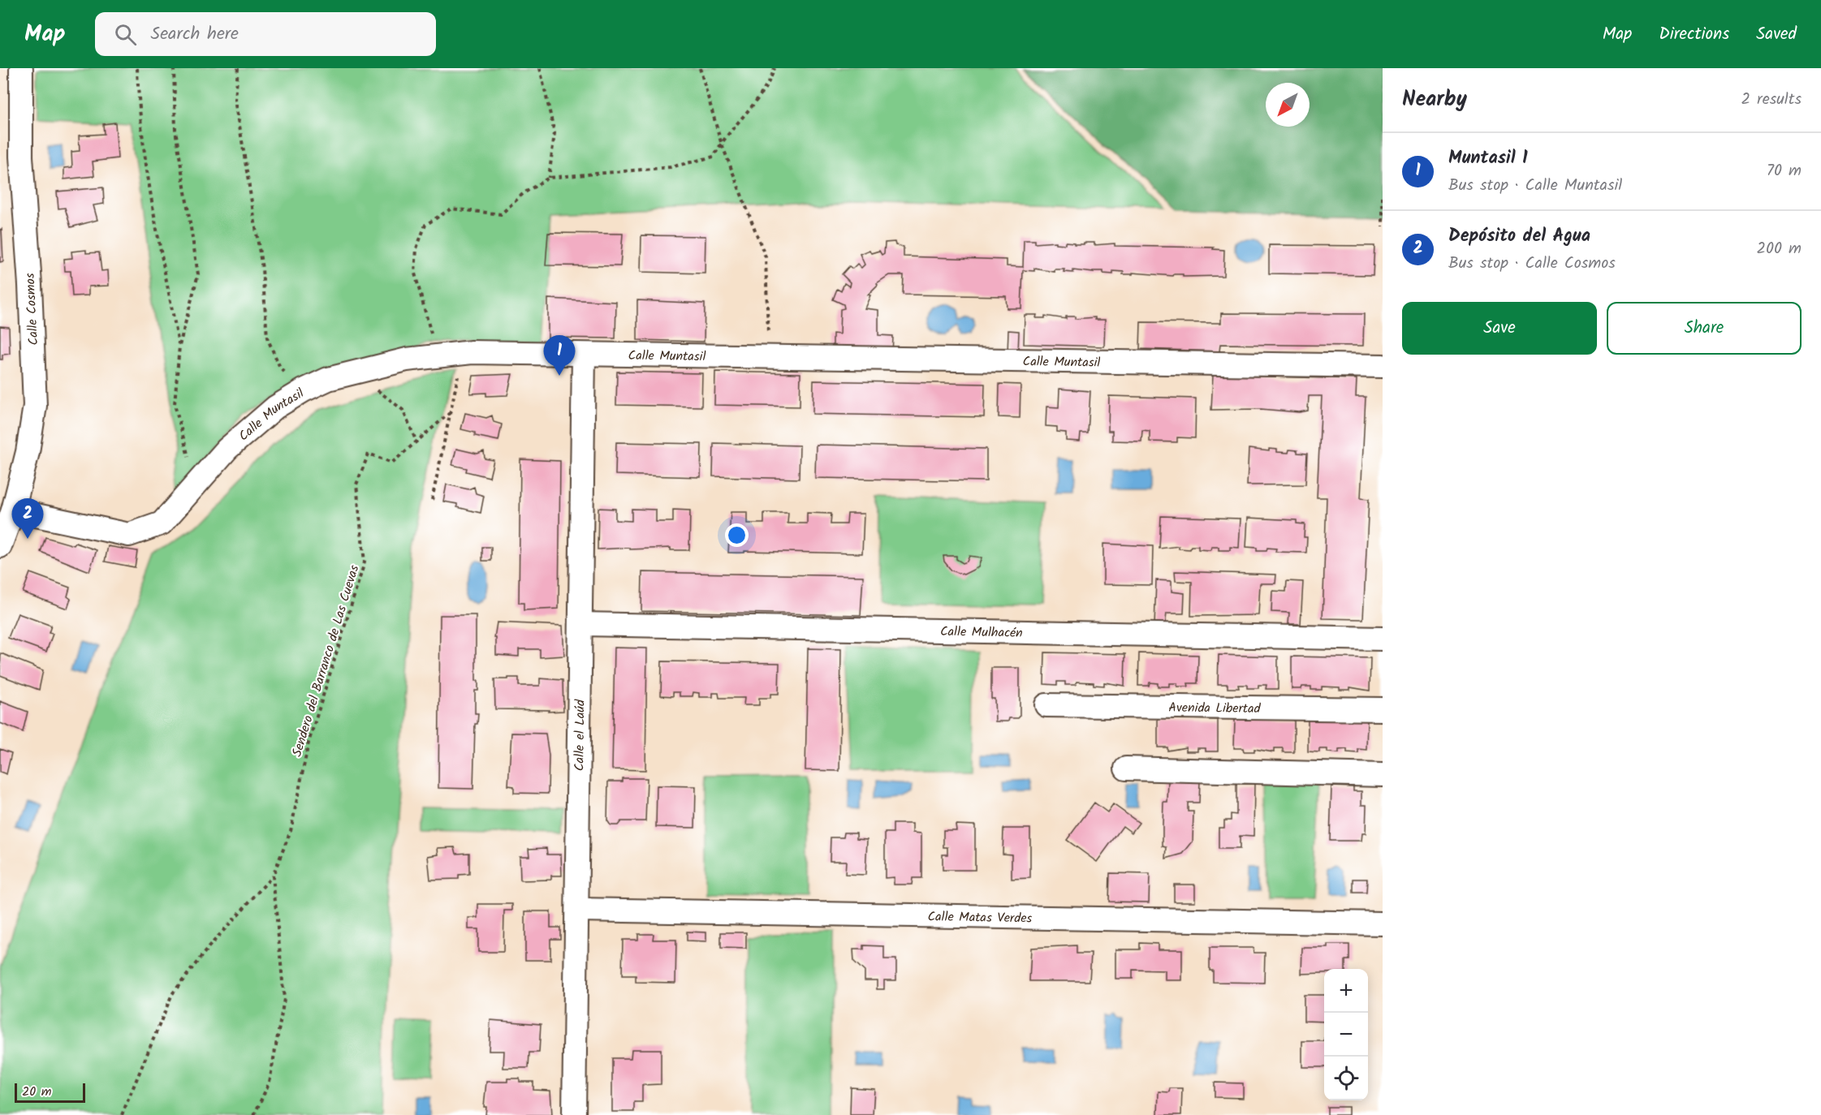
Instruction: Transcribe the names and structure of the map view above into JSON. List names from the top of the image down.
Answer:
{
  "streets": {
    "street": [
      "Calle Cosmos",
      "Calle Muntasil",
      "Calle Mulhacén",
      "Avenida Libertad",
      "Calle el Laúd",
      "Calle Matas Verdes"
    ],
    "path": ["Sendero del Barranco de Las Cuevas"]
  },
  "crossings": [
    ["Calle Cosmos", "Calle Muntasil"],
    ["Calle Muntasil", "Calle el Laúd"],
    ["Calle Mulhacén", "Calle el Laúd"],
    ["Calle el Laúd", "Calle Matas Verdes"]
  ],
  "scale_bar": "20 m",
  "north": "bottom left",
  "page": {
    "header": "Map",
    "search": "Search here",
    "nav": ["Map", "Directions", "Saved"],
    "heading": ["Nearby", "2 results"],
    "list": [
      {
        "mark": "1",
        "name": "Muntasil 1",
        "note": "Bus stop · Calle Muntasil",
        "value": "70 m"
      },
      {
        "mark": "2",
        "name": "Depósito del Agua",
        "note": "Bus stop · Calle Cosmos",
        "value": "200 m"
      }
    ],
    "buttons": ["Save", "Share"],
    "pins": ["1", "2"],
    "map_buttons": ["+", "−"],
    "scale": "20 m"
  }
}
